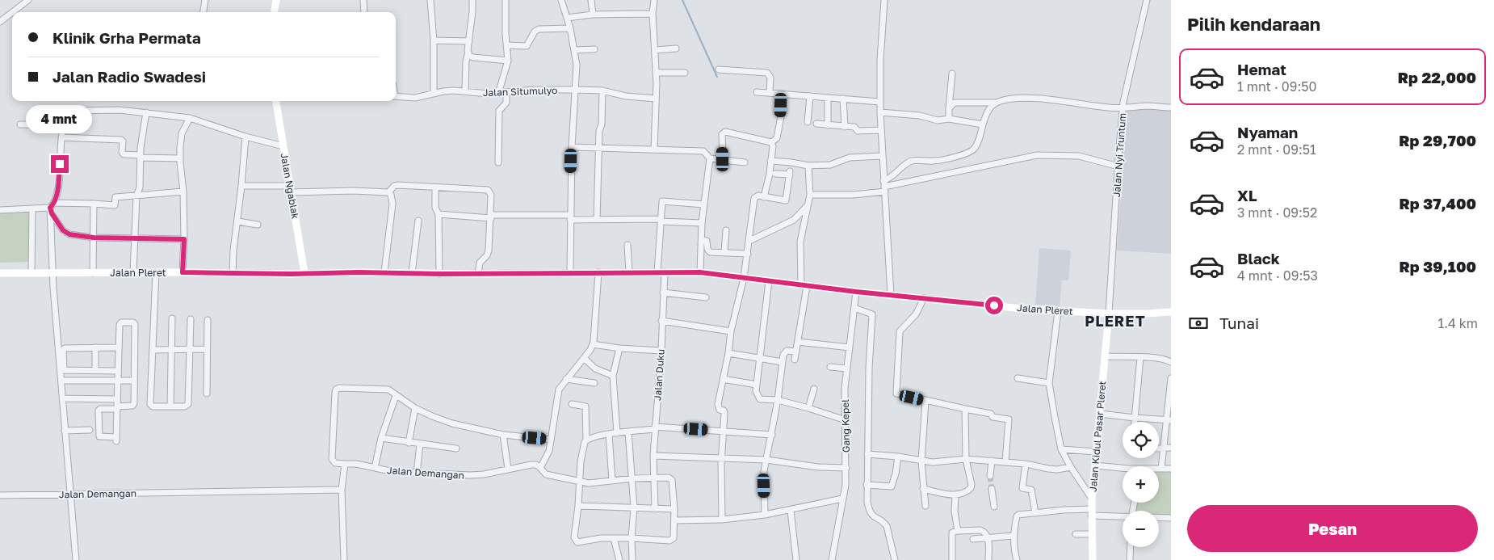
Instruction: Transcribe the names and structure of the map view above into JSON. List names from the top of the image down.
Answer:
{
  "streets": {
    "main road": ["Jalan Ngablak", "Jalan Pleret", "Jalan Kidul Pasar Pleret"],
    "street": [
      "Jalan Situmulyo",
      "Jalan Nyi Truntum",
      "Jalan Duku",
      "Gang Kepel",
      "Jalan Demangan"
    ]
  },
  "crossings": [
    ["Jalan Nyi Truntum", "Jalan Pleret"],
    ["Jalan Nyi Truntum", "Jalan Kidul Pasar Pleret"],
    ["Jalan Ngablak", "Jalan Pleret"],
    ["Jalan Pleret", "Jalan Duku"],
    ["Jalan Pleret", "Gang Kepel"],
    ["Jalan Pleret", "Jalan Kidul Pasar Pleret"]
  ],
  "districts": ["PLERET"],
  "page": {
    "heading": "Pilih kendaraan",
    "banner": ["Klinik Grha Permata", "Jalan Radio Swadesi"],
    "list": [
      {
        "name": "Hemat",
        "note": "1 mnt · 09:50",
        "value": "Rp 22,000"
      },
      {
        "name": "Nyaman",
        "note": "2 mnt · 09:51",
        "value": "Rp 29,700"
      },
      {
        "name": "XL",
        "note": "3 mnt · 09:52",
        "value": "Rp 37,400"
      },
      {
        "name": "Black",
        "note": "4 mnt · 09:53",
        "value": "Rp 39,100"
      }
    ],
    "bubble": "4 mnt",
    "pay": ["Tunai", "1.4 km"],
    "map_buttons": ["+", "−"],
    "buttons": "Pesan"
  }
}
